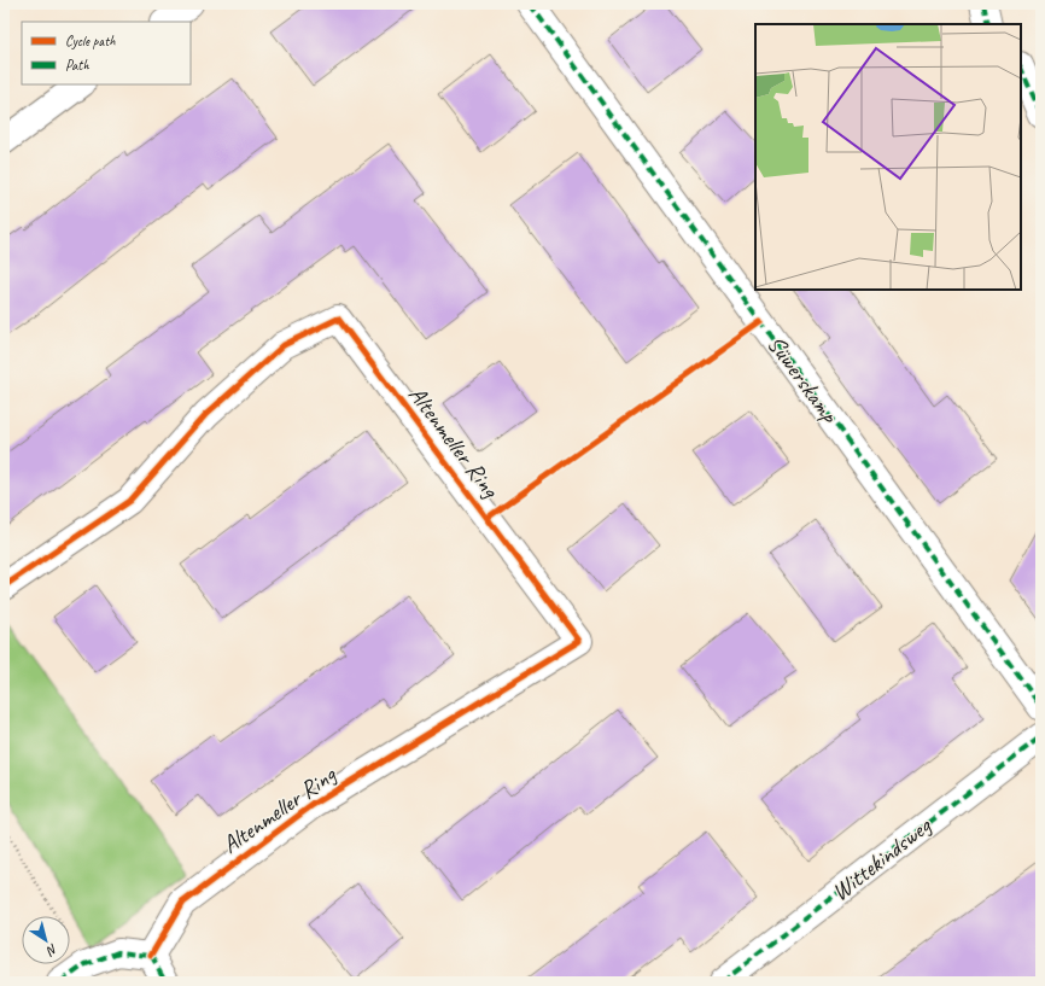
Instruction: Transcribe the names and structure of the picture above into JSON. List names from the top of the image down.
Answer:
{
  "streets": {
    "street": ["Süwerskamp", "Altenmeller Ring", "Wittekindsweg"]
  },
  "legend": ["Cycle path", "Path"],
  "north": "bottom right"
}
